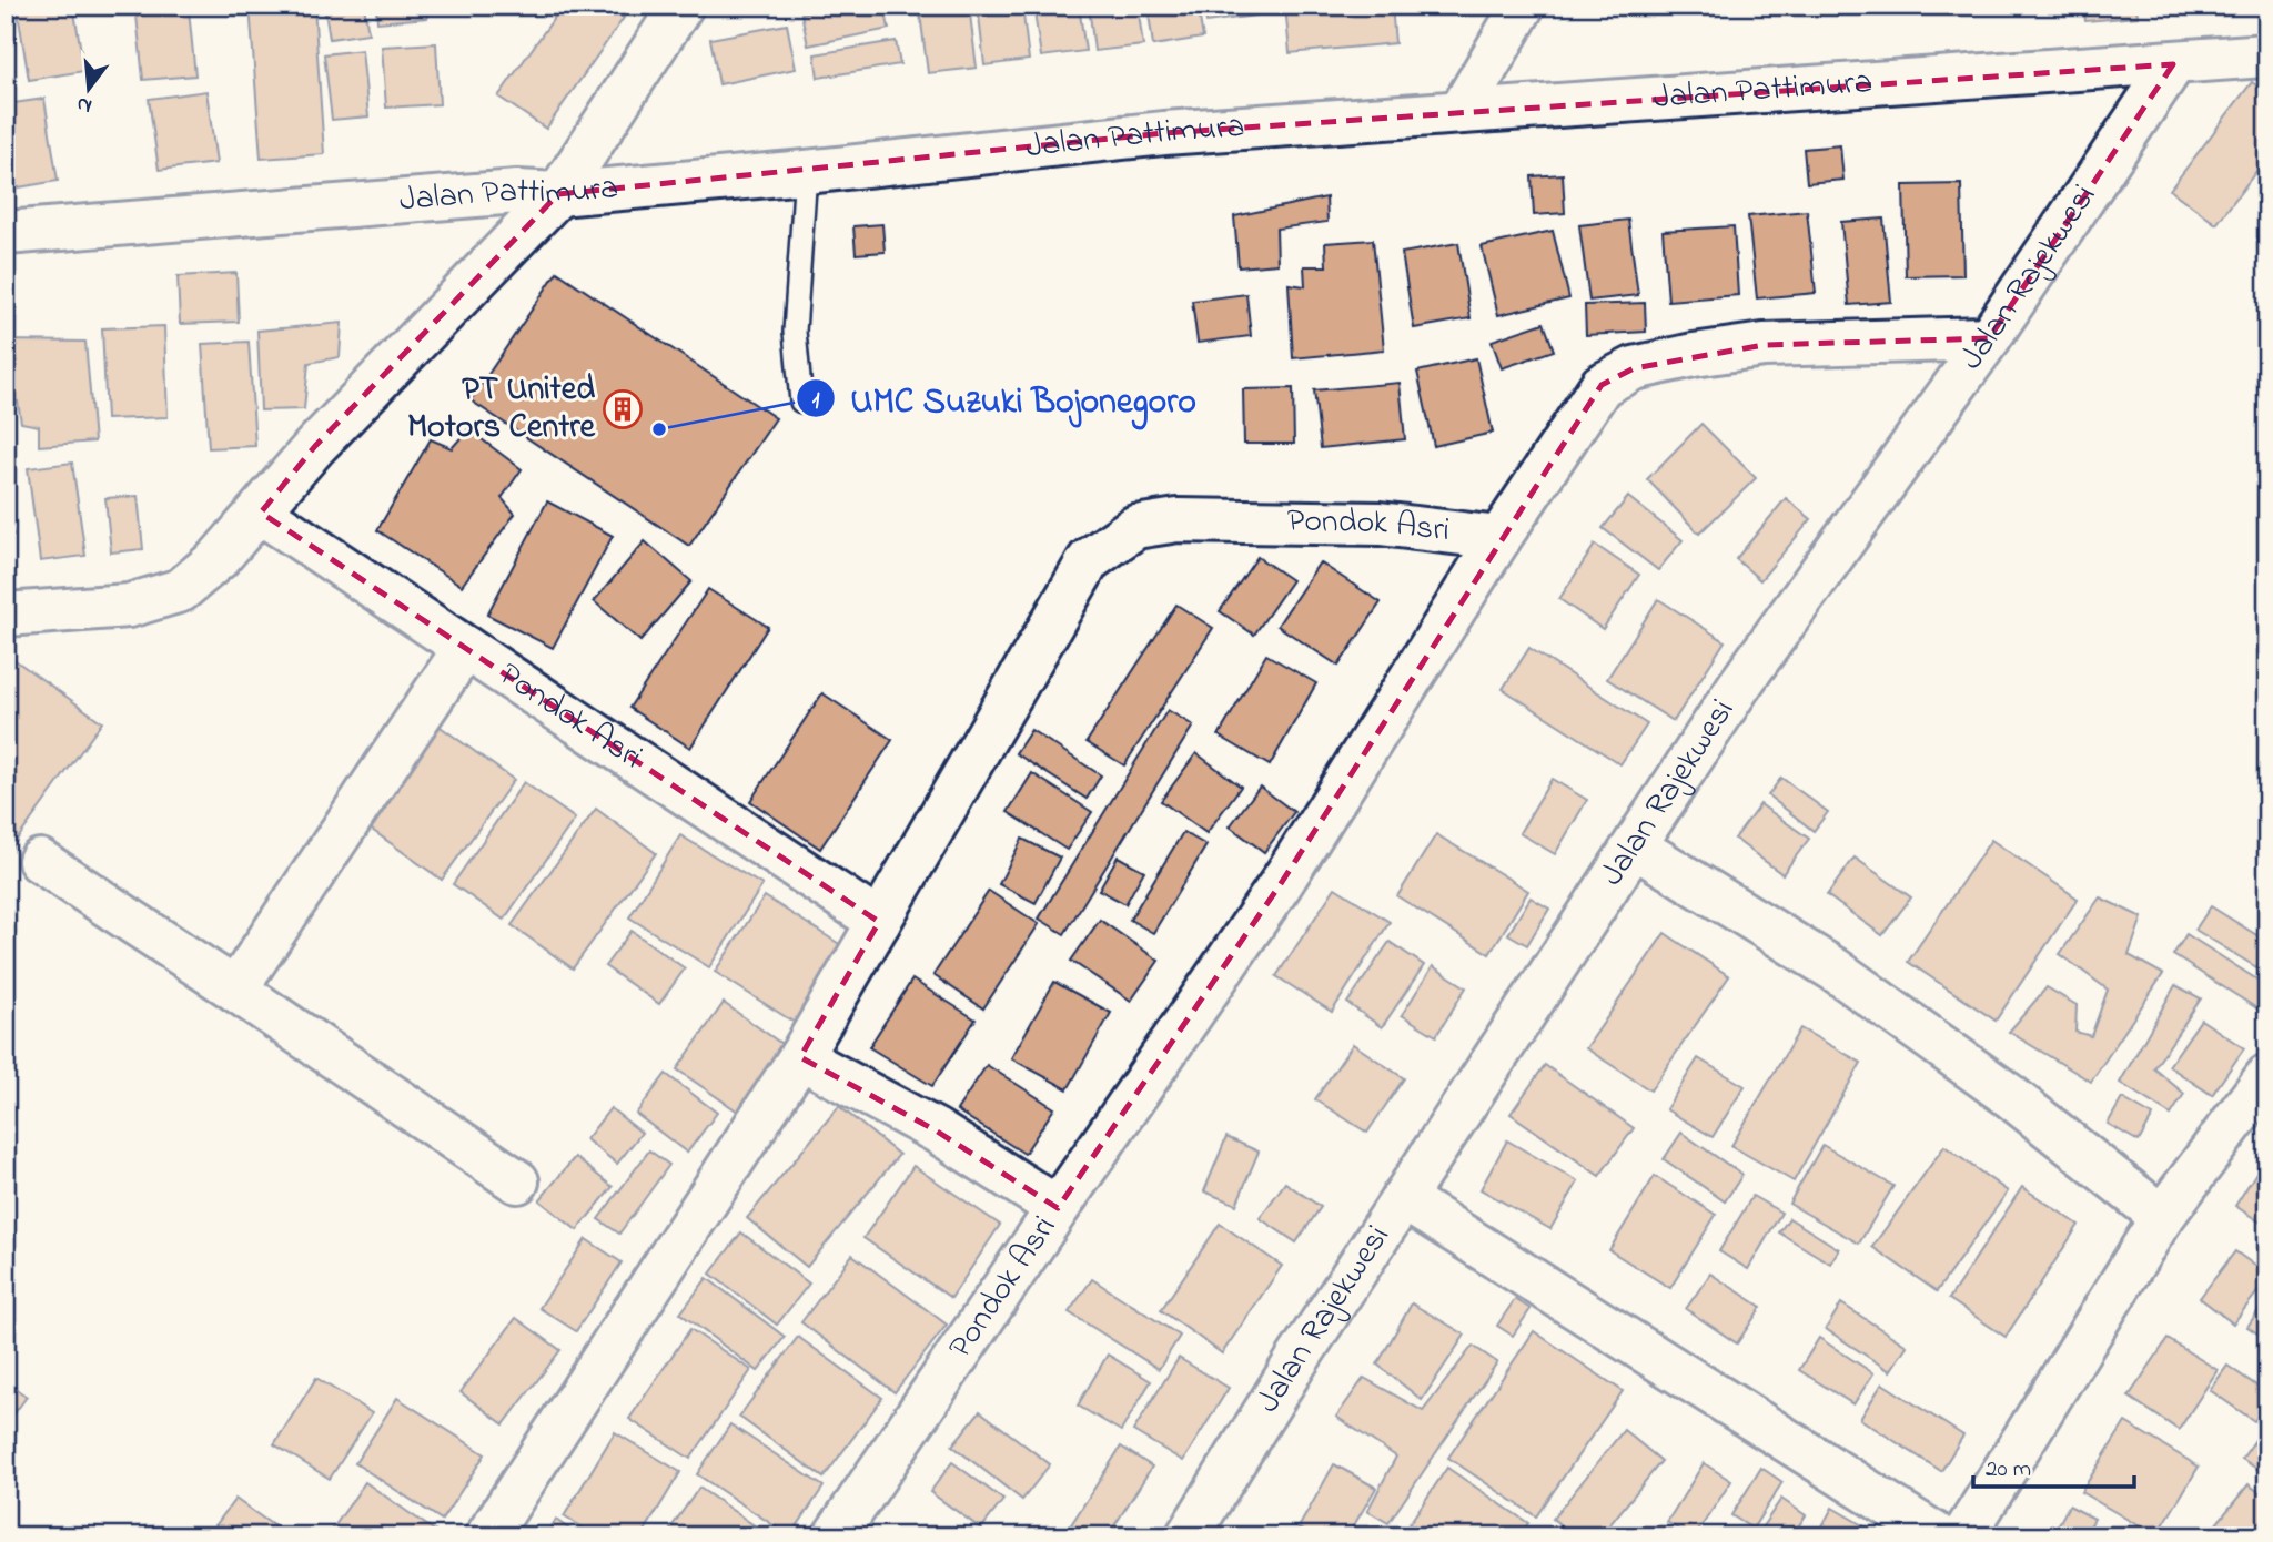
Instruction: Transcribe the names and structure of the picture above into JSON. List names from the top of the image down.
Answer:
{
  "streets": {
    "street": ["Jalan Pattimura", "Jalan Rajekwesi", "Pondok Asri"]
  },
  "crossings": [
    ["Jalan Pattimura", "Jalan Rajekwesi"]
  ],
  "places": {
    "building": ["PT United Motors Centre"],
    "other": ["UMC Suzuki Bojonegoro"]
  },
  "scale_bar": "20 m",
  "north": "bottom"
}
